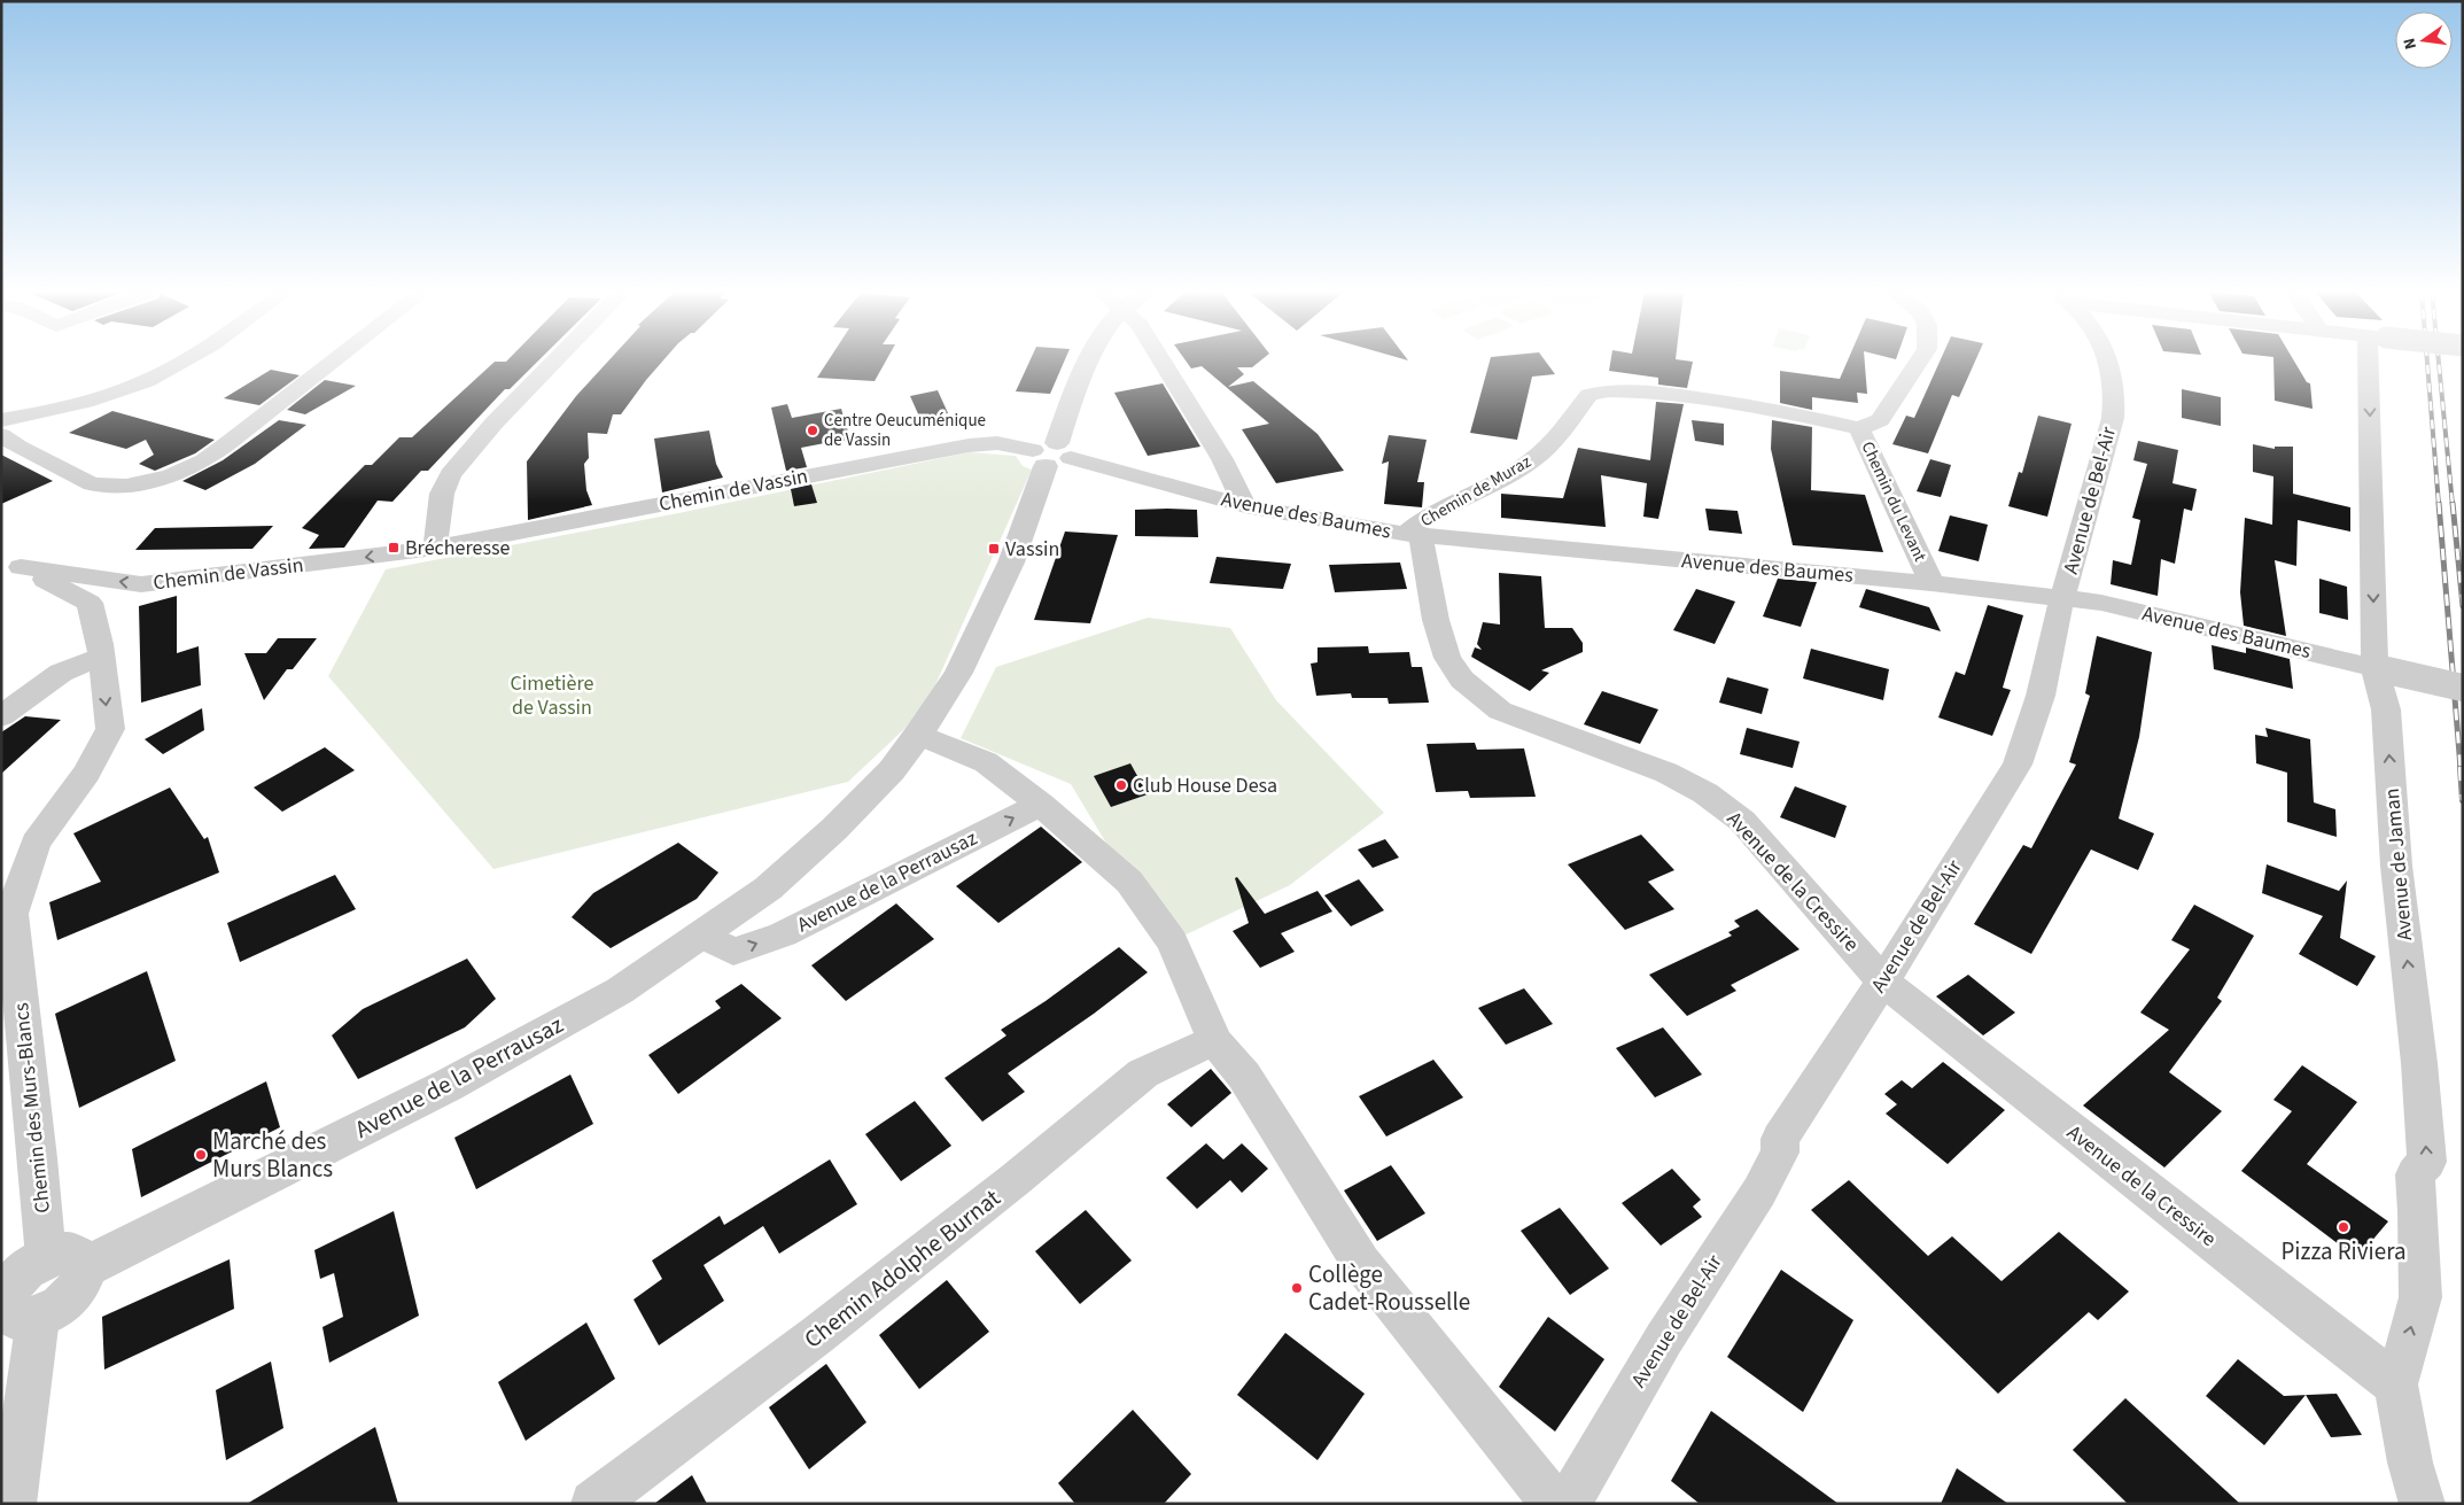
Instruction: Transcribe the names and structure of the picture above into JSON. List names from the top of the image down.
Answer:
{
  "streets": {
    "street": [
      "Chemin de Vassin",
      "Chemin de Muraz",
      "Avenue de Bel-Air",
      "Chemin du Levant",
      "Avenue des Baumes",
      "Avenue de Jaman",
      "Avenue de la Perrausaz",
      "Avenue de la Cressire",
      "Chemin des Murs-Blancs",
      "Chemin Adolphe Burnat"
    ]
  },
  "crossings": [
    ["Chemin de Vassin", "Avenue des Baumes"],
    ["Chemin de Vassin", "Avenue de la Perrausaz"],
    ["Chemin de Vassin", "Chemin des Murs-Blancs"],
    ["Chemin de Muraz", "Chemin du Levant"],
    ["Chemin de Muraz", "Avenue des Baumes"],
    ["Chemin de Muraz", "Avenue de la Cressire"],
    ["Avenue de Bel-Air", "Avenue des Baumes"],
    ["Avenue de Bel-Air", "Avenue de la Cressire"],
    ["Chemin du Levant", "Avenue des Baumes"],
    ["Avenue des Baumes", "Avenue de Jaman"],
    ["Avenue des Baumes", "Avenue de la Perrausaz"],
    ["Avenue des Baumes", "Avenue de la Cressire"],
    ["Avenue de Jaman", "Avenue de la Cressire"],
    ["Avenue de la Perrausaz", "Chemin des Murs-Blancs"]
  ],
  "one_way": ["Chemin des Murs-Blancs"],
  "parks": ["Cimetière de Vassin"],
  "places": {
    "other": [
      "Centre Oeucuménique de Vassin",
      "Club House Desa",
      "Marché des Murs Blancs",
      "Pizza Riviera",
      "Collège Cadet-Rousselle"
    ],
    "transit": ["Brécheresse", "Vassin"]
  },
  "north": "left"
}
